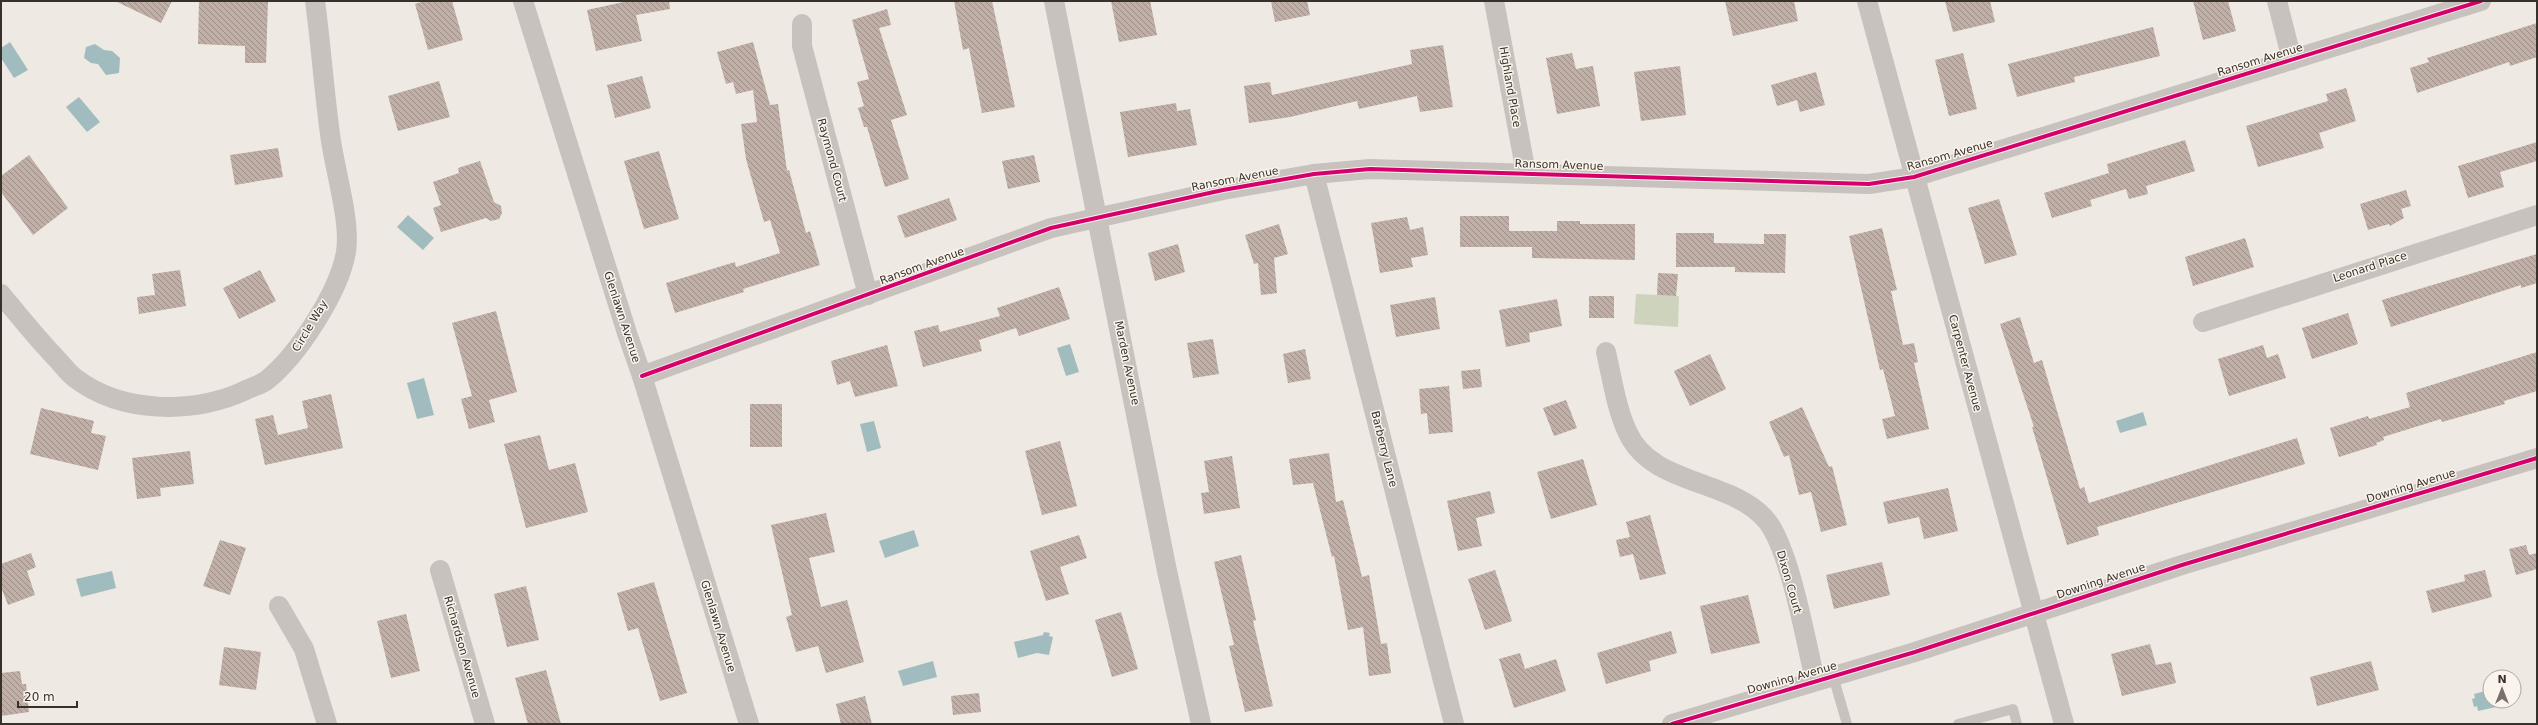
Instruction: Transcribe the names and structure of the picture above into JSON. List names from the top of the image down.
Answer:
{
  "streets": {
    "street": [
      "Ransom Avenue",
      "Highland Place",
      "Raymond Court",
      "Leonard Place",
      "Glenlawn Avenue",
      "Circle Way",
      "Marden Avenue",
      "Carpenter Avenue",
      "Barberry Lane",
      "Downing Avenue",
      "Dixon Court",
      "Richardson Avenue"
    ]
  },
  "crossings": [
    ["Ransom Avenue", "Highland Place"],
    ["Ransom Avenue", "Raymond Court"],
    ["Ransom Avenue", "Glenlawn Avenue"],
    ["Ransom Avenue", "Marden Avenue"],
    ["Ransom Avenue", "Carpenter Avenue"],
    ["Ransom Avenue", "Barberry Lane"],
    ["Carpenter Avenue", "Downing Avenue"],
    ["Downing Avenue", "Dixon Court"]
  ],
  "scale_bar": "20 m",
  "north": "top"
}
